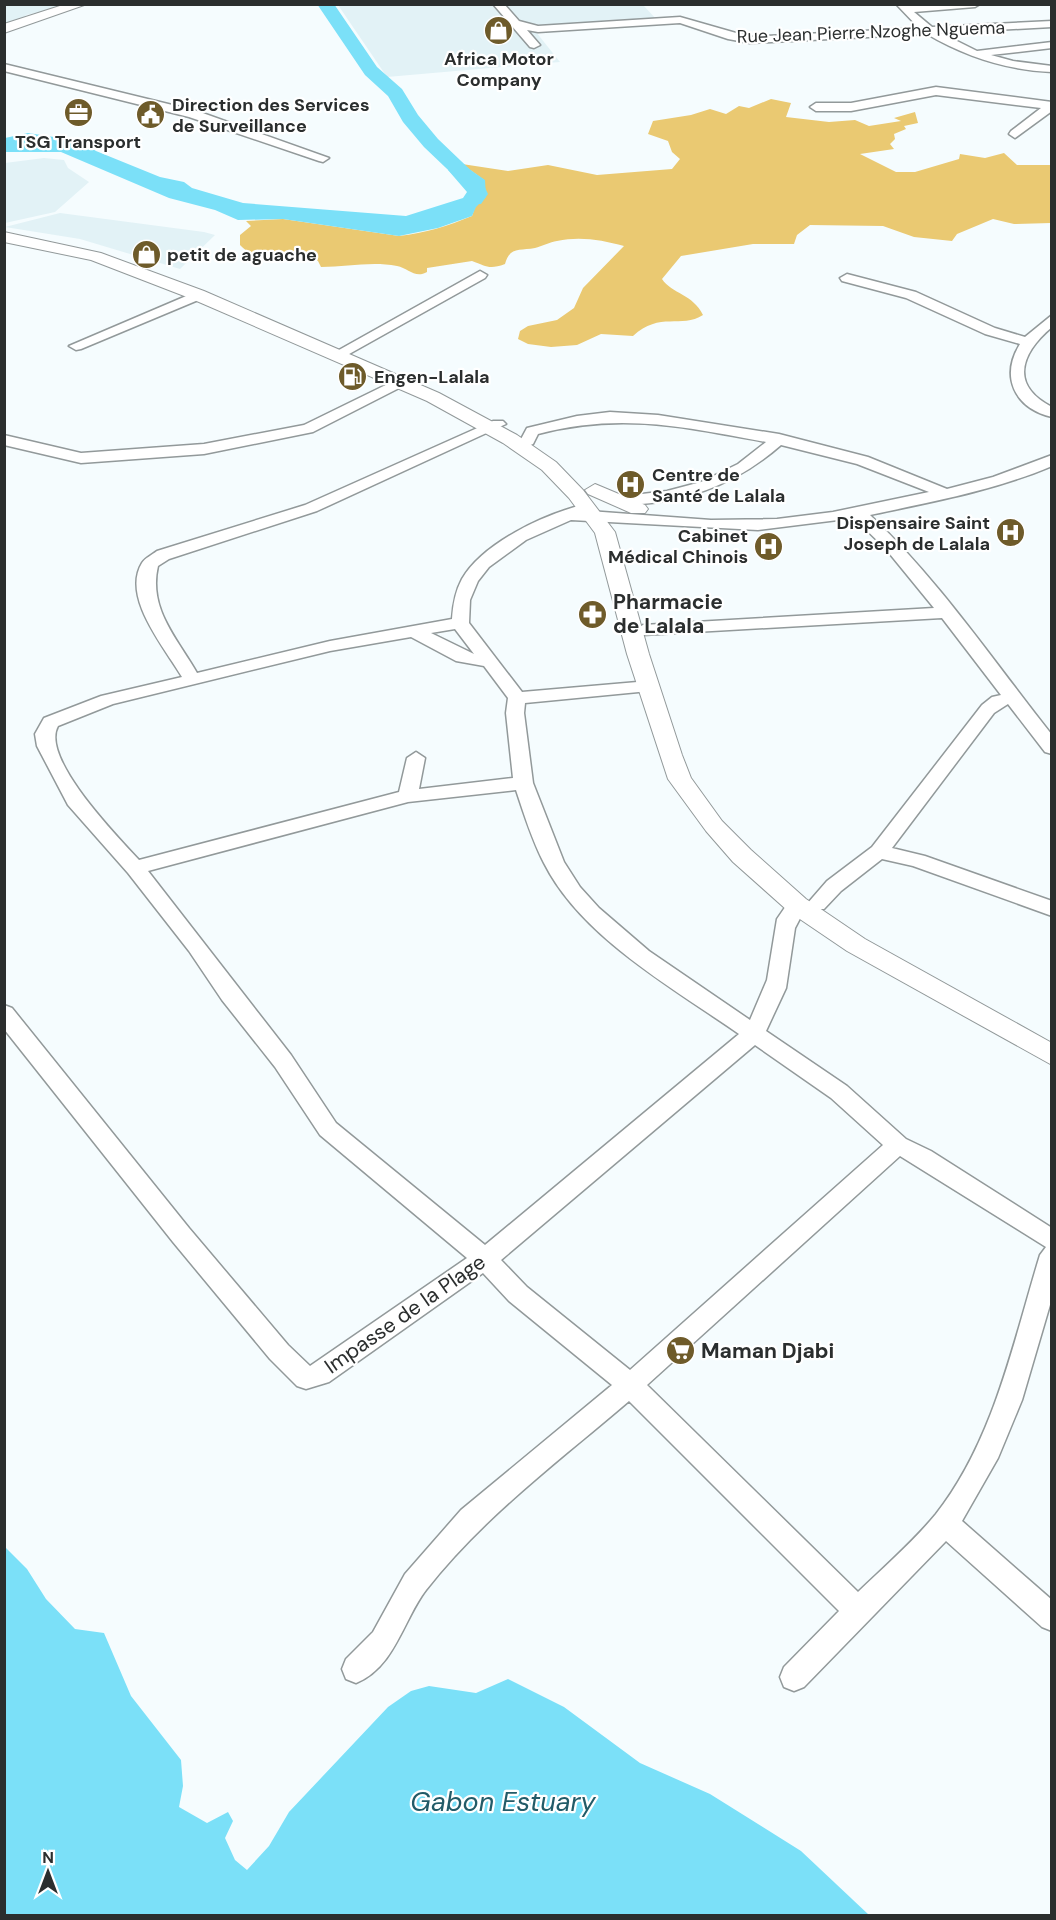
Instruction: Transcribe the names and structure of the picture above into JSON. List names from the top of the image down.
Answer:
{
  "streets": {
    "street": ["Rue Jean Pierre Nzoghe Nguema", "Impasse de la Plage"]
  },
  "water": ["Gabon Estuary"],
  "places": {
    "shop": ["Africa Motor Company", "petit de aguache"],
    "office": ["TSG Transport"],
    "public building": ["Direction des Services de Surveillance"],
    "fuel station": ["Engen-Lalala"],
    "hospital": ["Centre de Santé de Lalala", "Dispensaire Saint Joseph de Lalala", "Cabinet Médical Chinois"],
    "pharmacy": ["Pharmacie de Lalala"],
    "supermarket": ["Maman Djabi"]
  },
  "north": "top"
}
